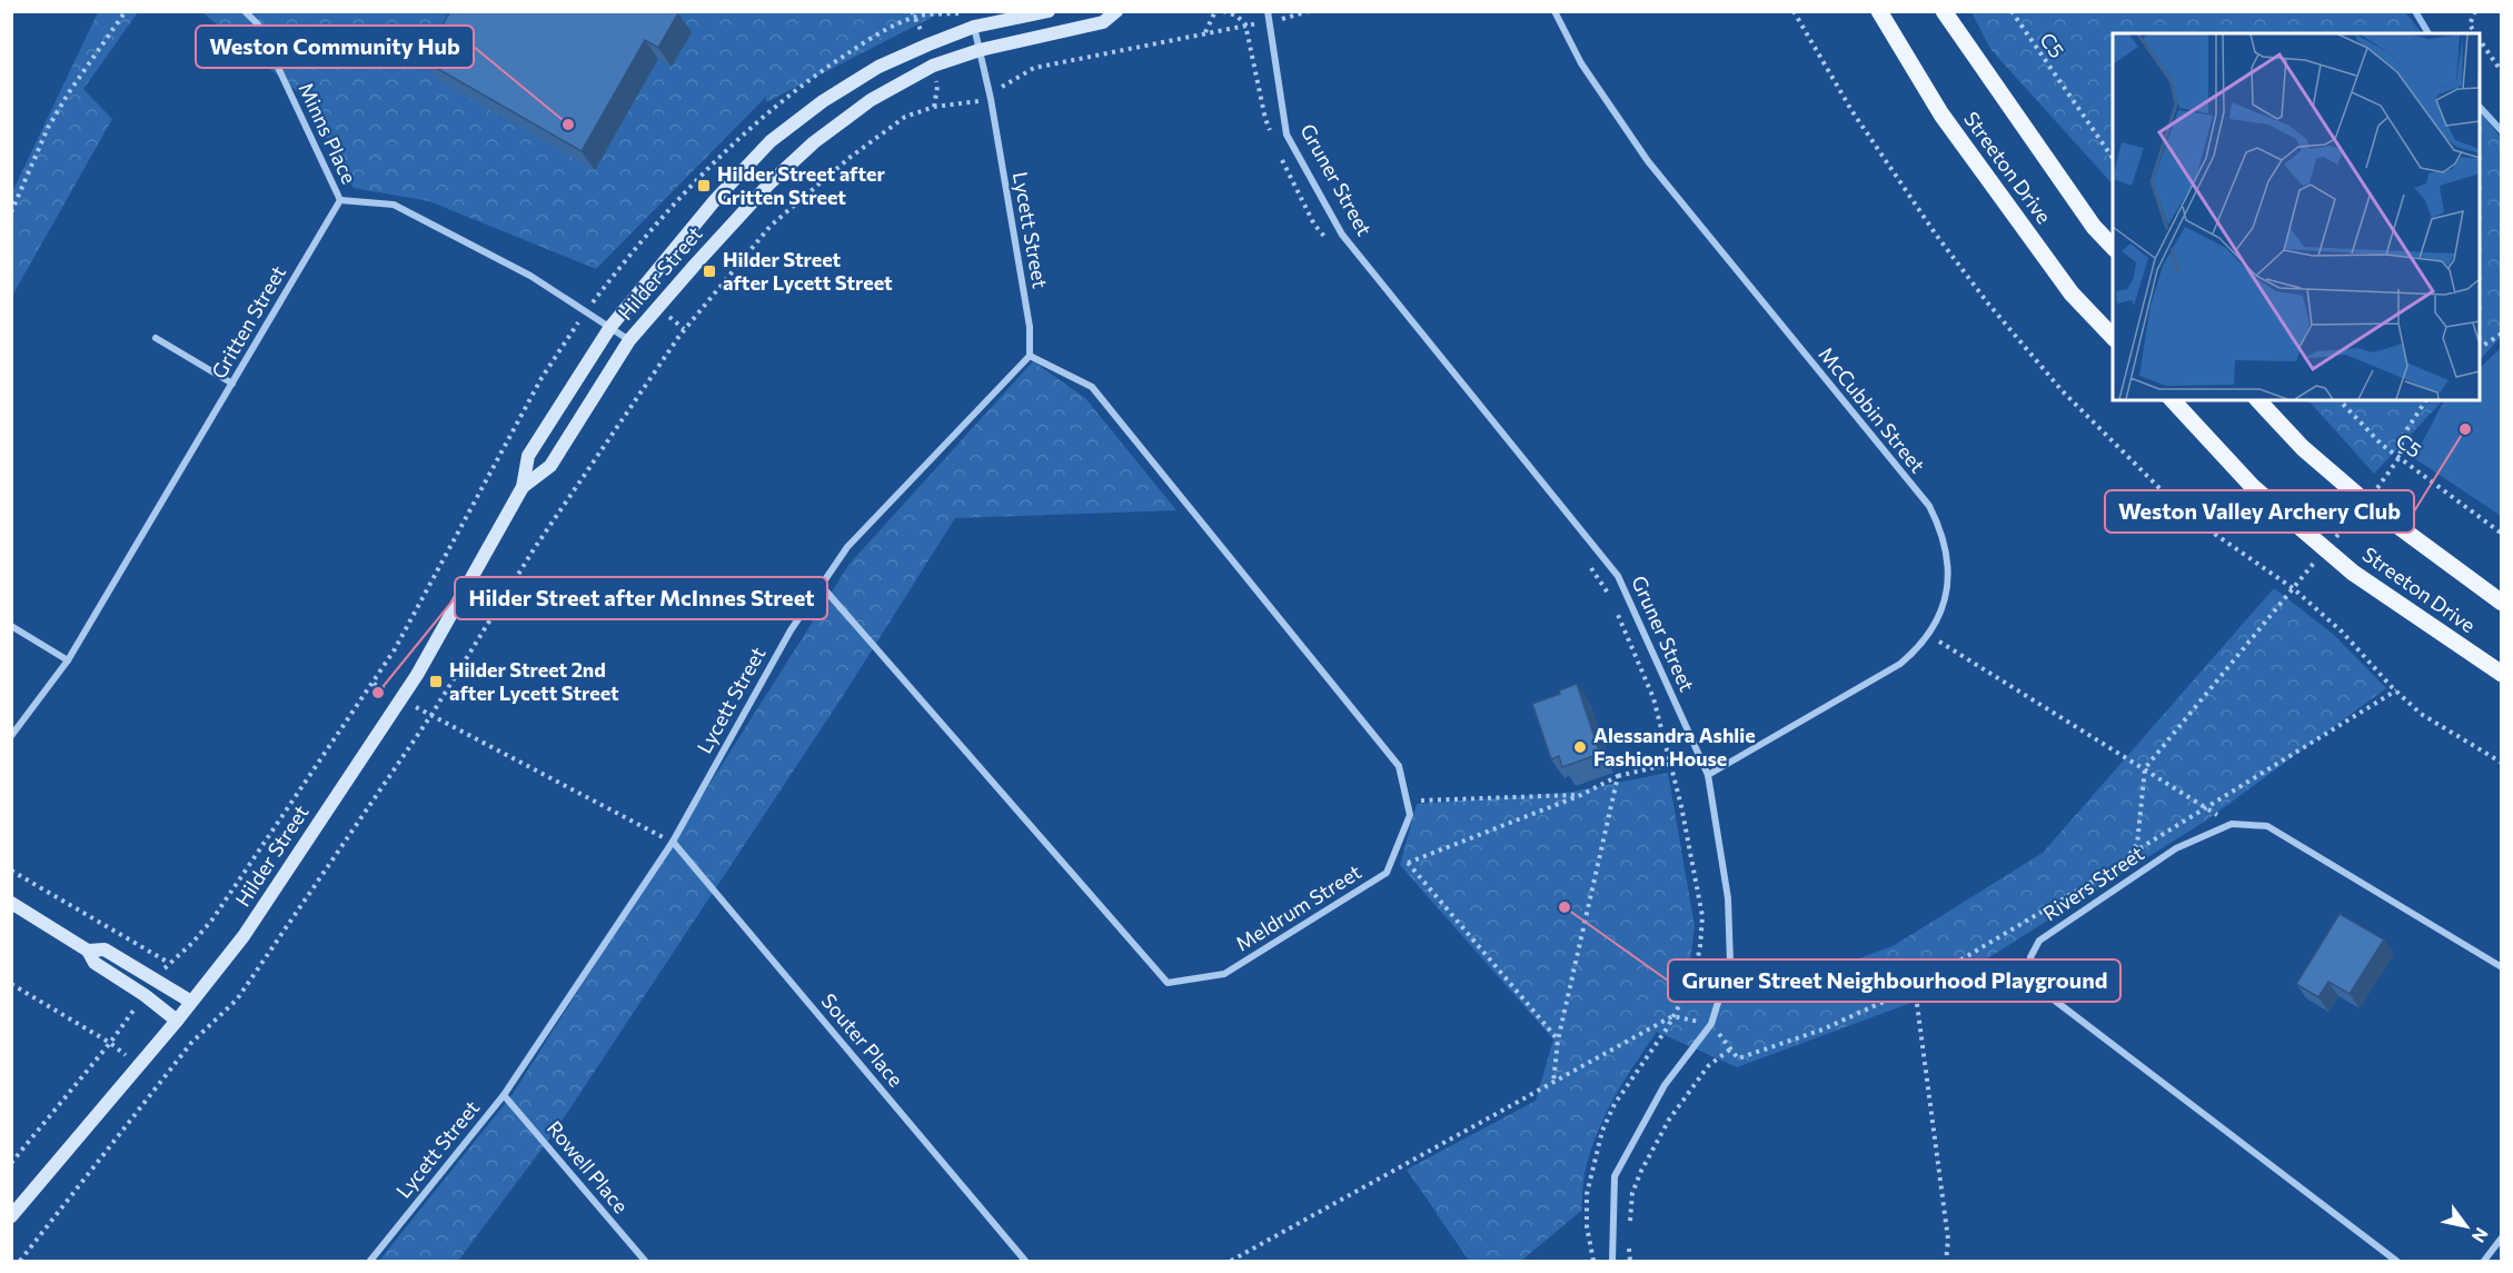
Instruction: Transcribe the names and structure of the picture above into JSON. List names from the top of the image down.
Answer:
{
  "streets": {
    "main road": ["Streeton Drive"],
    "street": [
      "Minns Place",
      "Gruner Street",
      "Lycett Street",
      "Hilder Street",
      "Gritten Street",
      "McCubbin Street",
      "Rivers Street",
      "Meldrum Street",
      "Souter Place",
      "Rowell Place"
    ],
    "path": ["C5"]
  },
  "crossings": [
    ["Minns Place", "Gritten Street"],
    ["Gruner Street", "McCubbin Street"],
    ["Lycett Street", "Hilder Street"],
    ["Lycett Street", "Meldrum Street"],
    ["Lycett Street", "Souter Place"],
    ["Lycett Street", "Rowell Place"]
  ],
  "places": {
    "other": [
      "Weston Community Hub",
      "Weston Valley Archery Club",
      "Hilder Street after McInnes Street",
      "Alessandra Ashlie Fashion House",
      "Gruner Street Neighbourhood Playground"
    ],
    "transit": ["Hilder Street after Gritten Street", "Hilder Street after Lycett Street", "Hilder Street 2nd after Lycett Street"]
  },
  "north": "bottom right"
}
